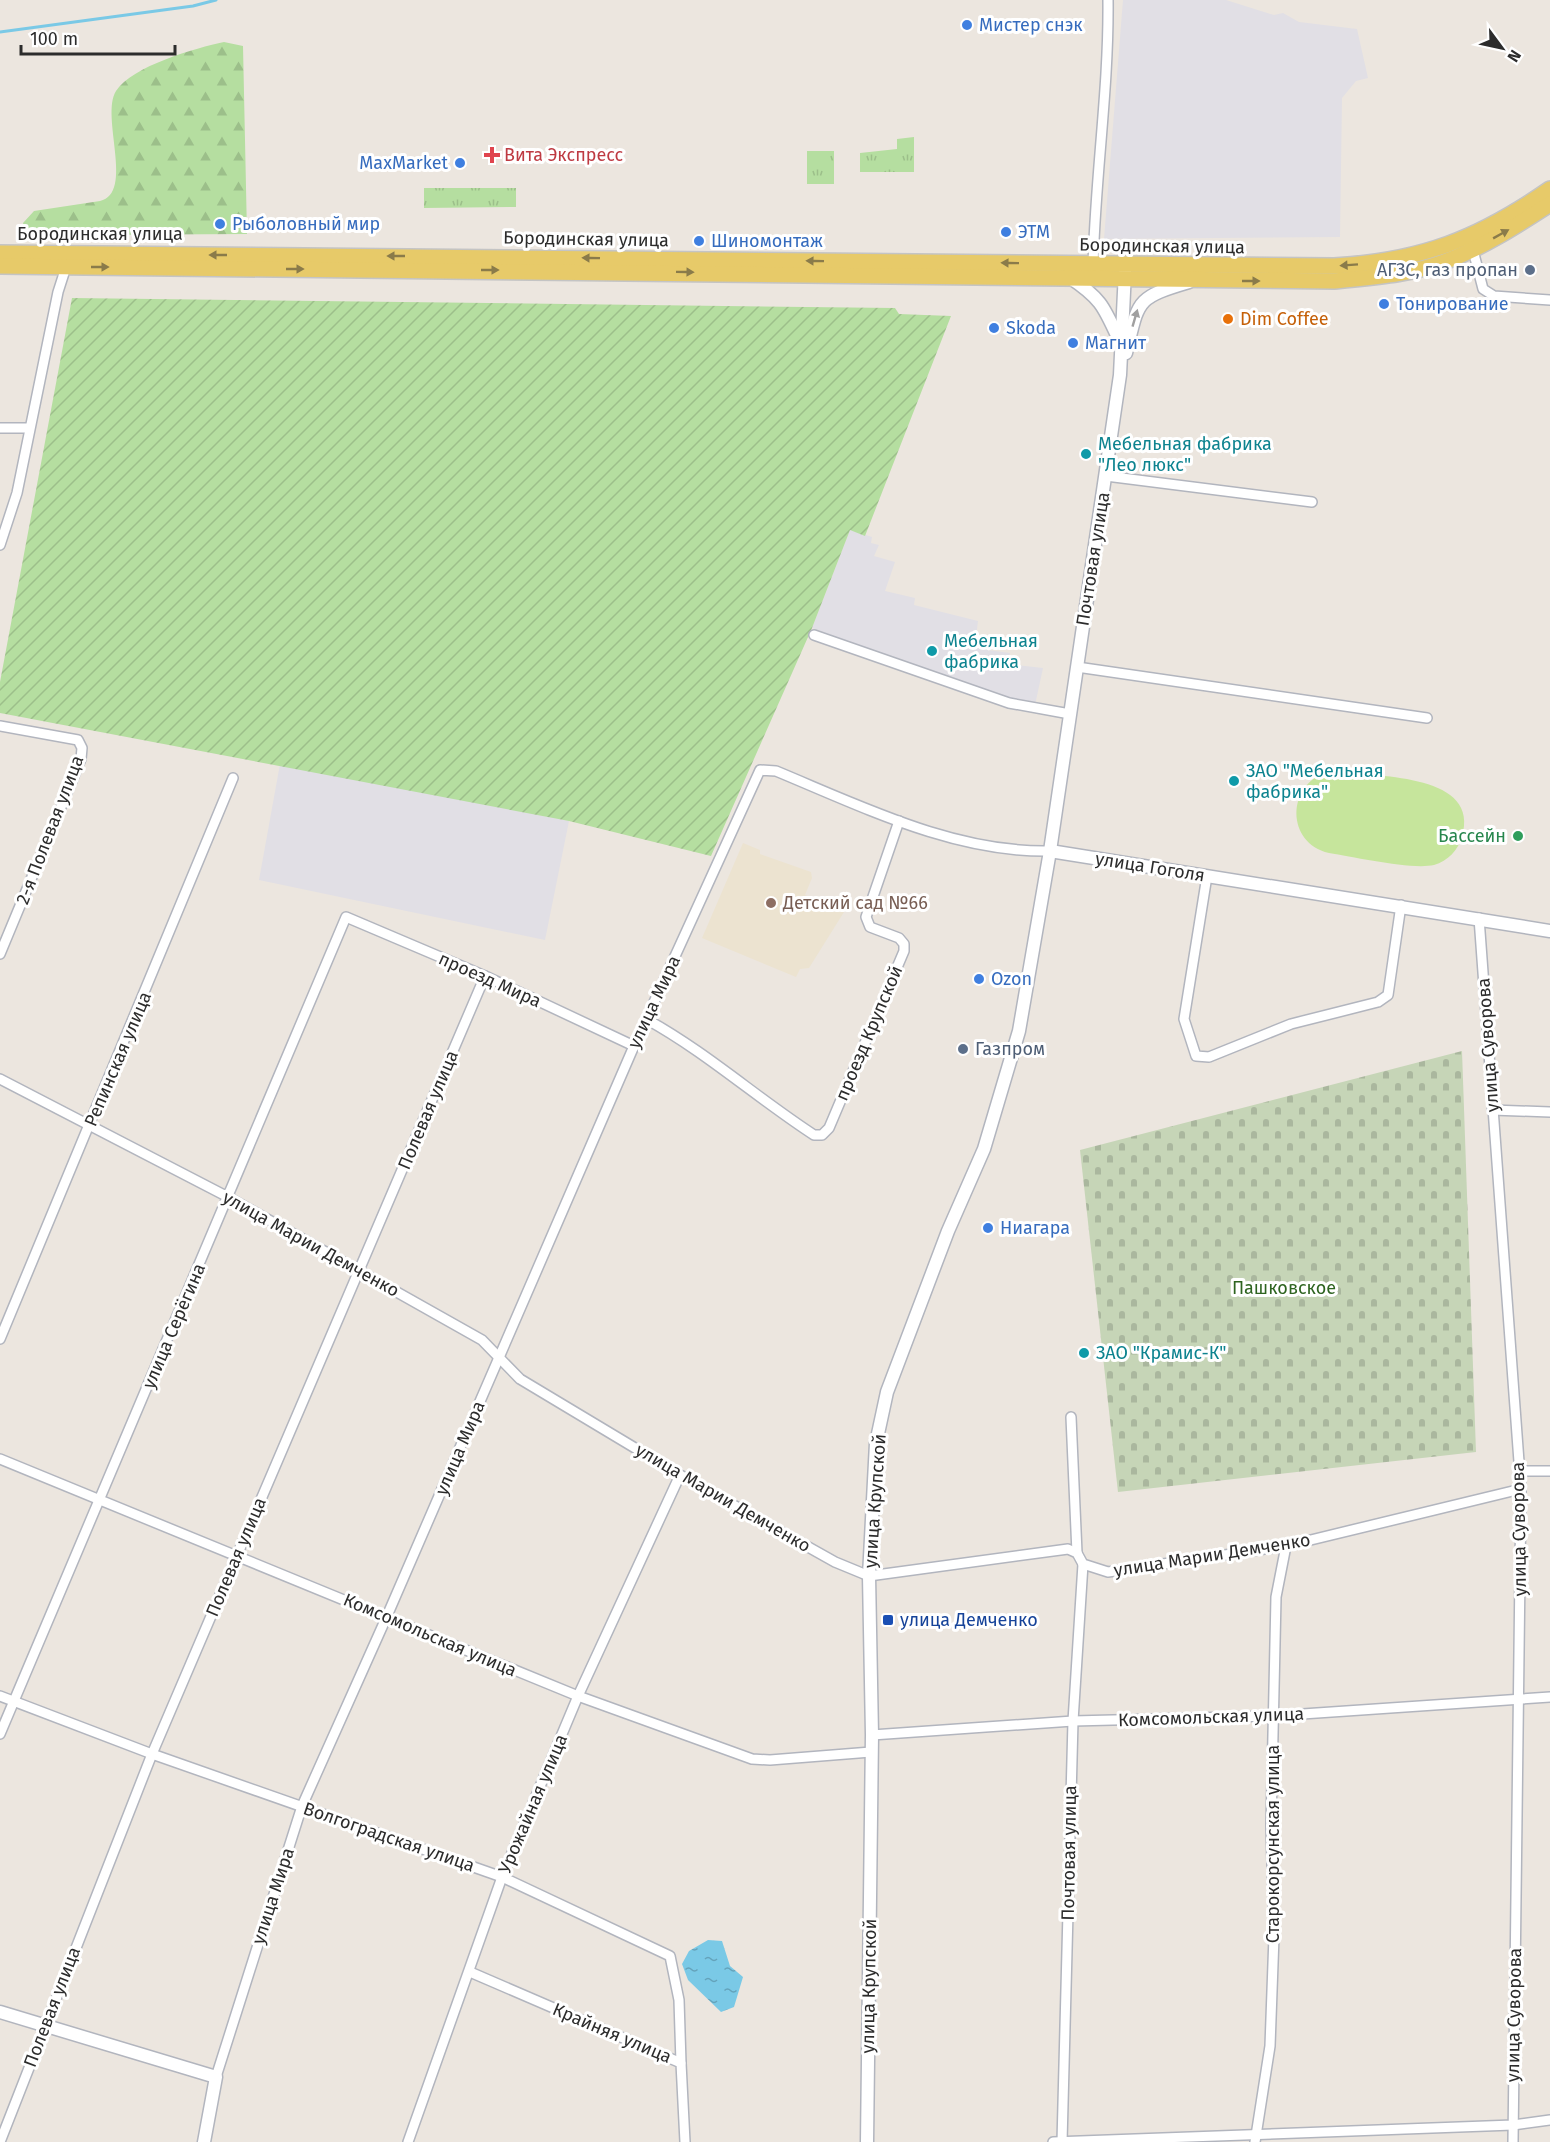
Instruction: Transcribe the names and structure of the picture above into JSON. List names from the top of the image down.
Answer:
{
  "streets": {
    "main road": ["Бородинская улица"],
    "street": [
      "Почтовая улица",
      "2-я Полевая улица",
      "улица Гоголя",
      "проезд Мира",
      "улица Мира",
      "проезд Крупской",
      "улица Суворова",
      "Репинская улица",
      "Полевая улица",
      "улица Марии Демченко",
      "улица Серёгина",
      "улица Крупской",
      "Комсомольская улица",
      "Урожайная улица",
      "Волгоградская улица",
      "Старокорсунская улица",
      "Крайняя улица"
    ]
  },
  "crossings": [
    ["Бородинская улица", "Почтовая улица"],
    ["Почтовая улица", "улица Гоголя"],
    ["Почтовая улица", "улица Марии Демченко"],
    ["Почтовая улица", "улица Крупской"],
    ["Почтовая улица", "Комсомольская улица"],
    ["улица Гоголя", "улица Мира"],
    ["улица Гоголя", "проезд Крупской"],
    ["улица Гоголя", "улица Суворова"],
    ["улица Гоголя", "улица Крупской"],
    ["проезд Мира", "улица Мира"],
    ["проезд Мира", "Полевая улица"],
    ["проезд Мира", "улица Серёгина"],
    ["улица Мира", "проезд Крупской"],
    ["улица Мира", "улица Марии Демченко"],
    ["улица Мира", "Комсомольская улица"],
    ["улица Мира", "Волгоградская улица"],
    ["улица Суворова", "улица Марии Демченко"],
    ["улица Суворова", "Комсомольская улица"],
    ["Репинская улица", "улица Марии Демченко"],
    ["Полевая улица", "улица Марии Демченко"],
    ["Полевая улица", "Комсомольская улица"],
    ["Полевая улица", "Волгоградская улица"],
    ["улица Марии Демченко", "улица Серёгина"],
    ["улица Марии Демченко", "улица Крупской"],
    ["улица Марии Демченко", "Урожайная улица"],
    ["улица Марии Демченко", "Старокорсунская улица"],
    ["улица Серёгина", "Комсомольская улица"],
    ["улица Серёгина", "Волгоградская улица"],
    ["улица Крупской", "Комсомольская улица"],
    ["Комсомольская улица", "Урожайная улица"],
    ["Комсомольская улица", "Старокорсунская улица"],
    ["Урожайная улица", "Волгоградская улица"],
    ["Урожайная улица", "Крайняя улица"],
    ["Волгоградская улица", "Крайняя улица"]
  ],
  "parks": ["Пашковское"],
  "places": {
    "other": [
      "Мистер снэк",
      "MaxMarket",
      "Рыболовный мир",
      "ЭТМ",
      "Шиномонтаж",
      "АГЗС, газ пропан",
      "Тонирование",
      "Dim Coffee",
      "Skoda",
      "Магнит",
      "Мебельная фабрика \"Лео люкс\"",
      "Мебельная фабрика",
      "ЗАО \"Мебельная фабрика\"",
      "Бассейн",
      "Детский сад №66",
      "Ozon",
      "Газпром",
      "Ниагара",
      "ЗАО \"Крамис-К\""
    ],
    "health": ["Вита Экспресс"],
    "transit": ["улица Демченко"]
  },
  "scale_bar": "100 m",
  "north": "bottom right"
}
